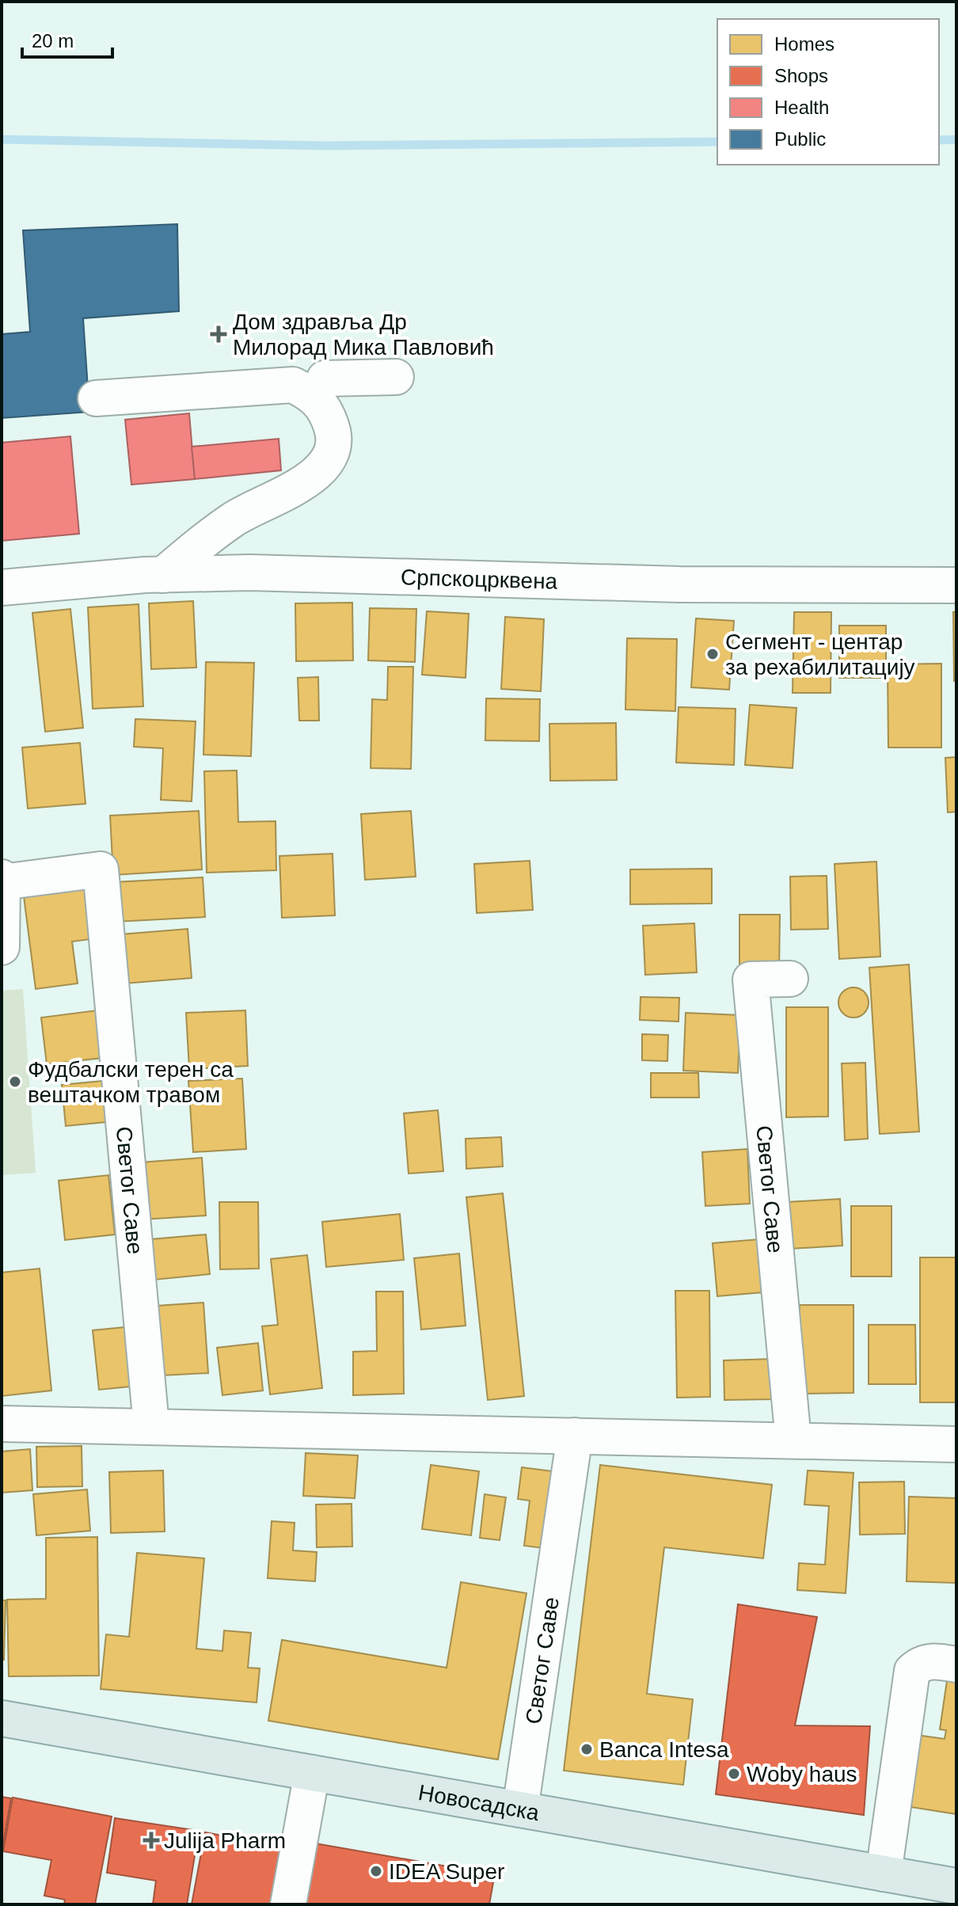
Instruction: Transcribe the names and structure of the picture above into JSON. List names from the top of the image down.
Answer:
{
  "streets": {
    "main road": ["Новосадска"],
    "street": ["Српскоцрквена", "Светог Саве"]
  },
  "crossings": [
    ["Светог Саве", "Новосадска"]
  ],
  "places": {
    "health": ["Дом здравља Др Милорад Мика Павловић", "Julija Pharm"],
    "other": [
      "Сегмент - центар за рехабилитацију",
      "Фудбалски терен са вештачком травом",
      "Banca Intesa",
      "Woby haus",
      "IDEA Super"
    ]
  },
  "legend": [
    "Homes",
    "Shops",
    "Health",
    "Public"
  ],
  "scale_bar": "20 m"
}
